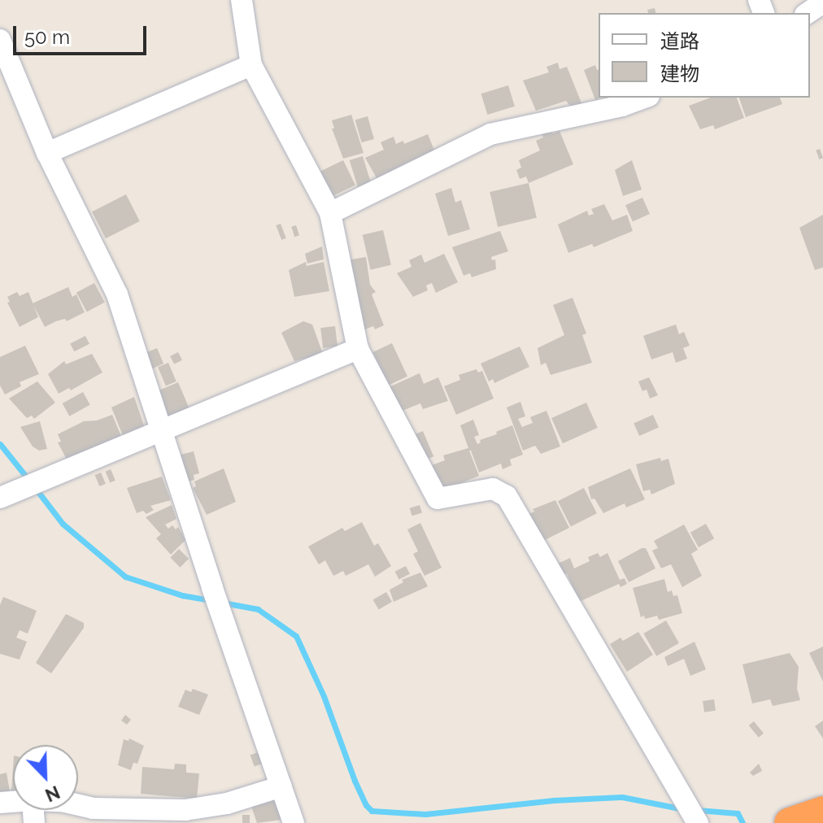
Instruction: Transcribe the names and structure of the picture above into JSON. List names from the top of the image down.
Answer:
{
  "legend": ["道路", "建物"],
  "scale_bar": "50 m",
  "north": "bottom right"
}
